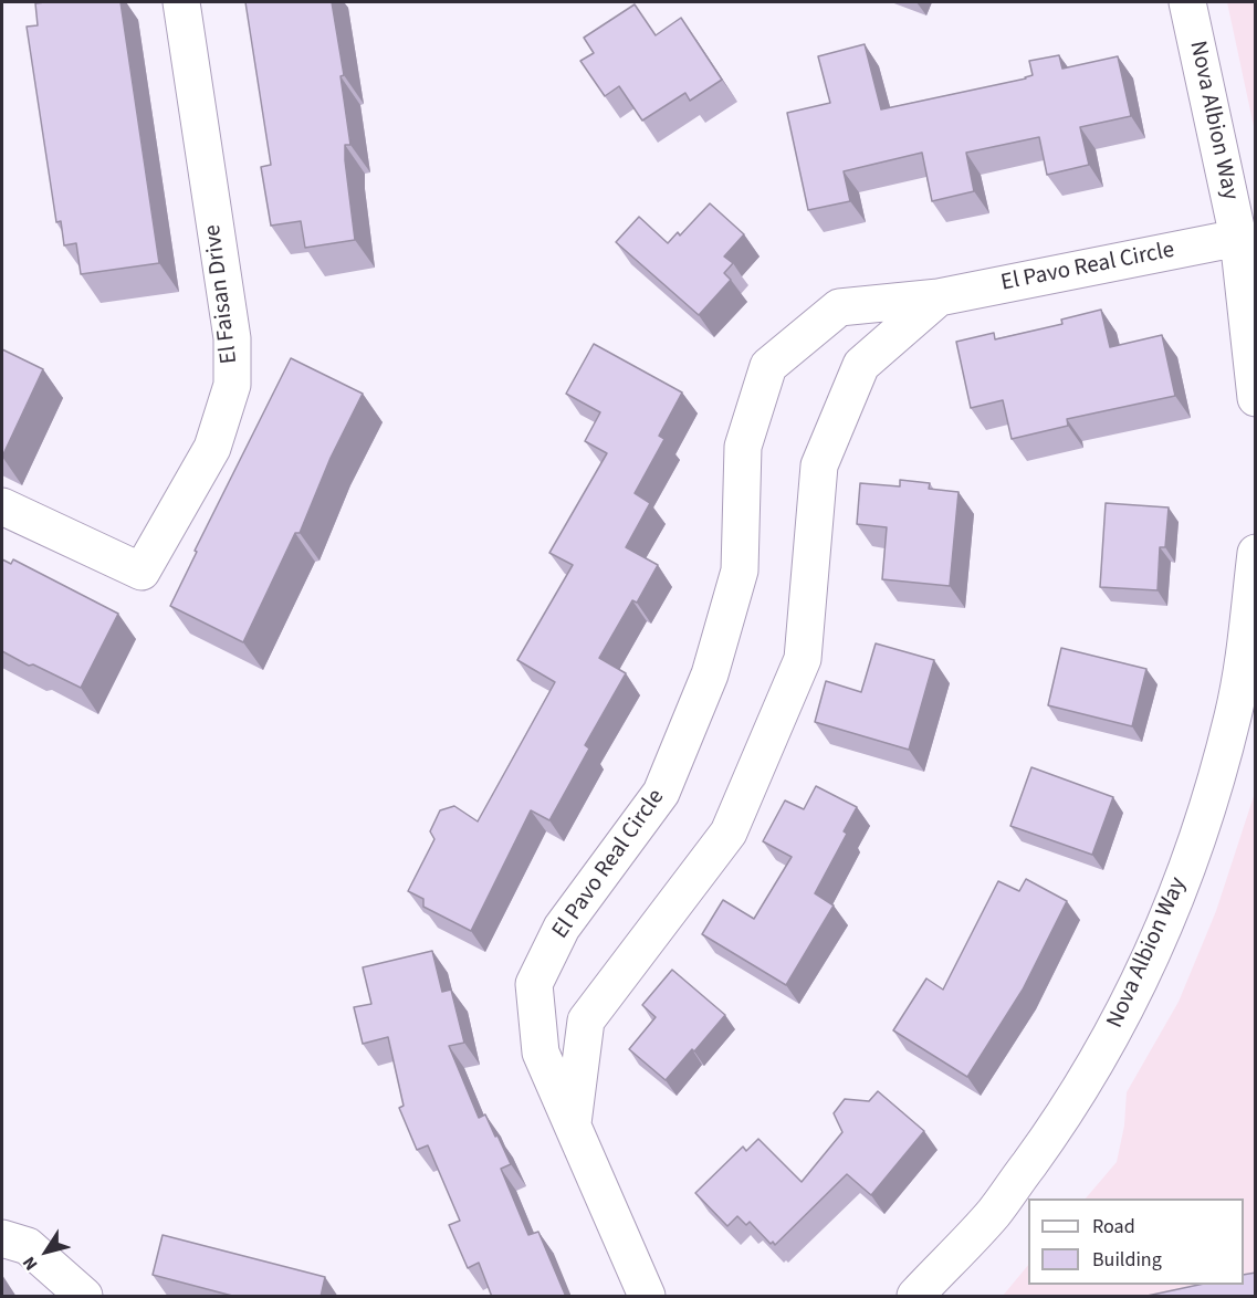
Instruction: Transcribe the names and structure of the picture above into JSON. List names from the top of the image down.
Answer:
{
  "streets": {
    "street": ["Nova Albion Way", "El Pavo Real Circle", "El Faisan Drive"]
  },
  "crossings": [
    ["Nova Albion Way", "El Pavo Real Circle"]
  ],
  "legend": ["Road", "Building"],
  "north": "bottom left"
}
